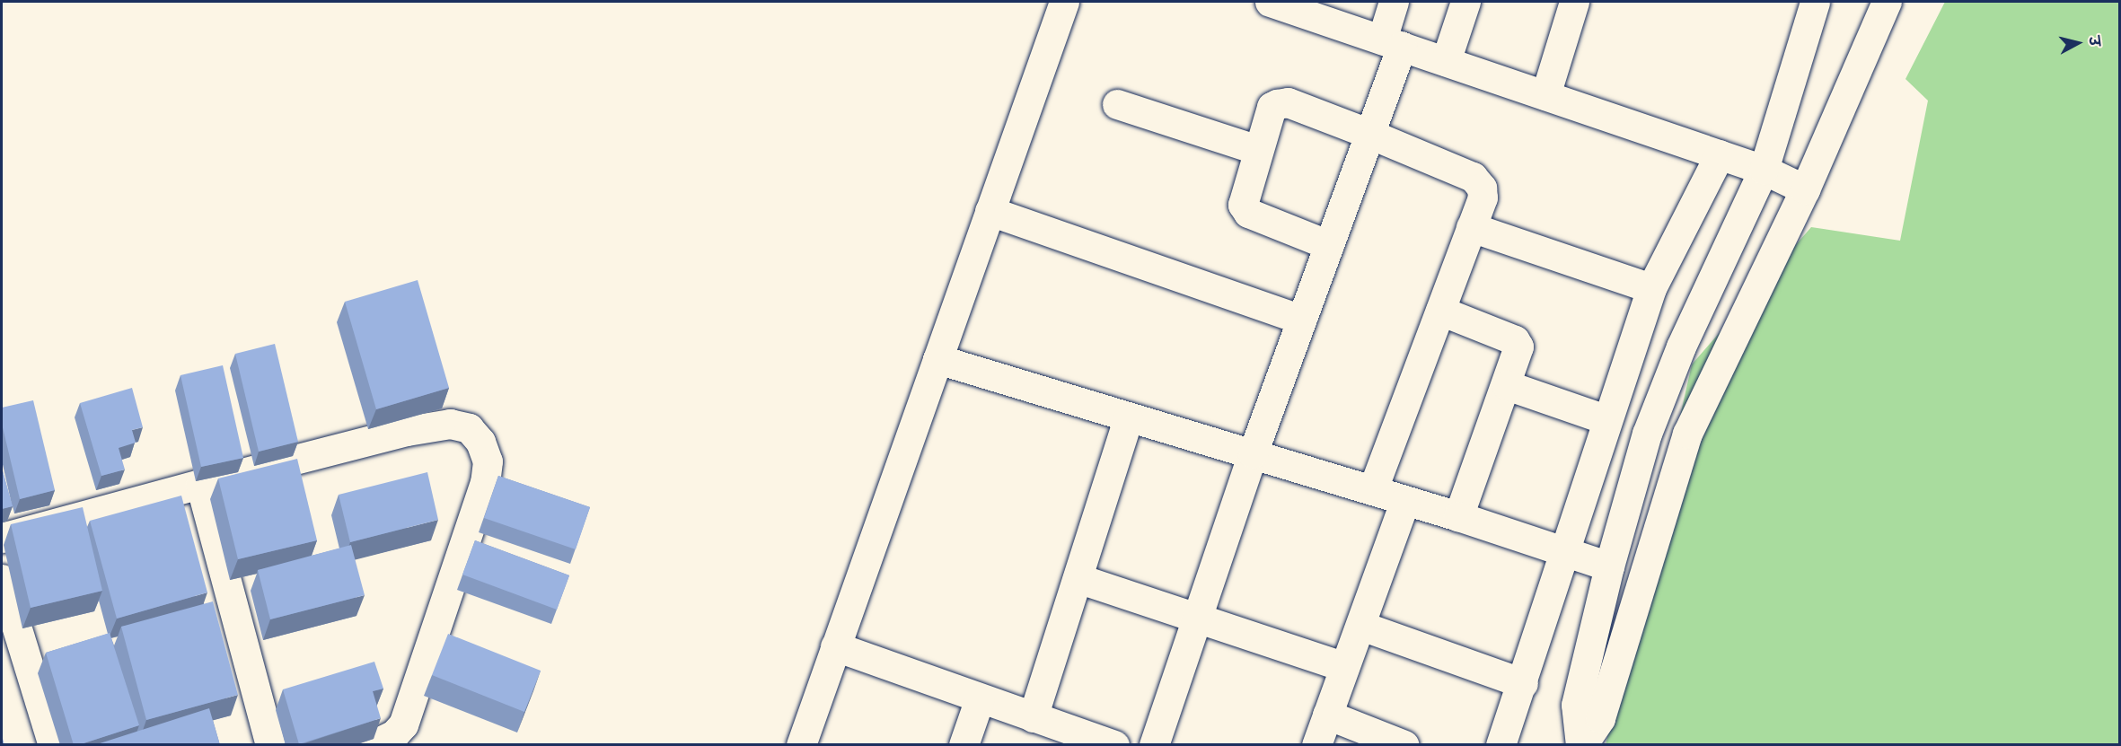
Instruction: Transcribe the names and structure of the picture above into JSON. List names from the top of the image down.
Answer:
{
  "north": "right"
}
